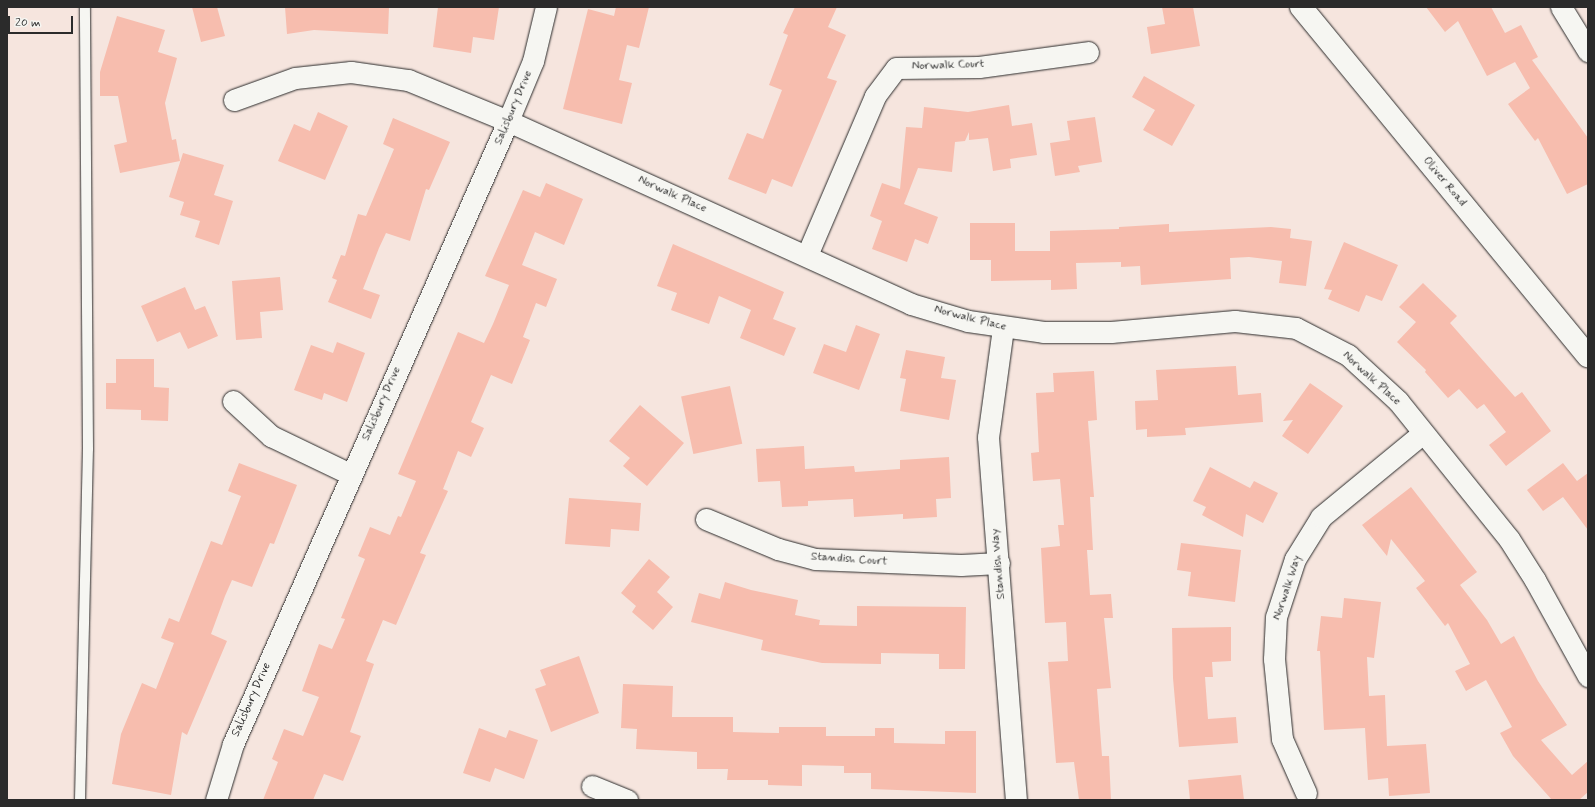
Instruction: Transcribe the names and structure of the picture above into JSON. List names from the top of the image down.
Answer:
{
  "streets": {
    "street": [
      "Norwalk Court",
      "Salisbury Drive",
      "Oliver Road",
      "Norwalk Place",
      "Standish Court",
      "Standish Way",
      "Norwalk Way"
    ]
  },
  "crossings": [
    ["Norwalk Court", "Norwalk Place"],
    ["Salisbury Drive", "Norwalk Place"],
    ["Norwalk Place", "Standish Way"],
    ["Norwalk Place", "Norwalk Way"],
    ["Standish Court", "Standish Way"]
  ],
  "scale_bar": "20 m"
}
